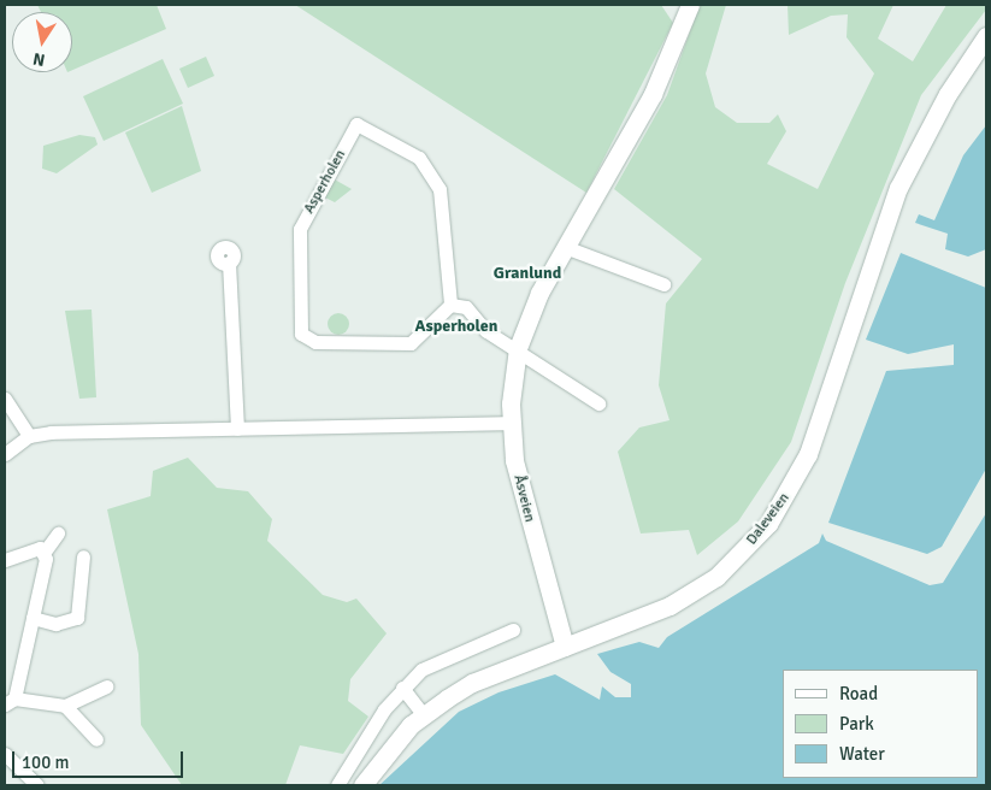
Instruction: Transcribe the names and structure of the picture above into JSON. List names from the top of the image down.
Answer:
{
  "streets": {
    "main road": ["Åsveien", "Daleveien"],
    "street": ["Asperholen"]
  },
  "crossings": [
    ["Åsveien", "Daleveien"]
  ],
  "districts": ["Granlund", "Asperholen"],
  "legend": ["Road", "Park", "Water"],
  "scale_bar": "100 m",
  "north": "bottom"
}
